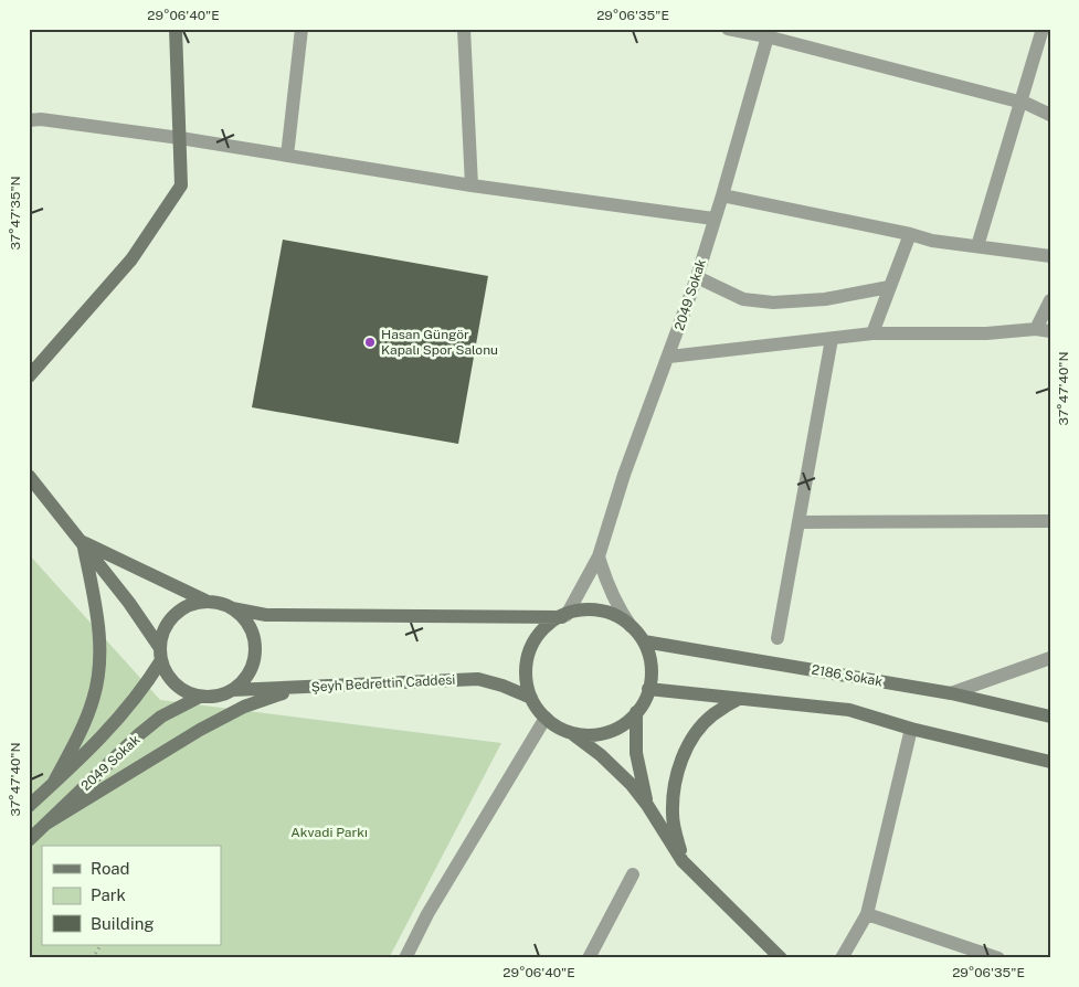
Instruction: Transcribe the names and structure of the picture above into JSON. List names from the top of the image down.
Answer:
{
  "streets": {
    "main road": ["2049 Sokak", "2186 Sokak", "Şeyh Bedrettin Caddesi"]
  },
  "crossings": [
    ["2049 Sokak", "2186 Sokak"],
    ["2049 Sokak", "Şeyh Bedrettin Caddesi"],
    ["2186 Sokak", "Şeyh Bedrettin Caddesi"]
  ],
  "parks": ["Akvadi Parkı"],
  "places": ["Hasan Güngör Kapalı Spor Salonu"],
  "legend": ["Road", "Park", "Building"],
  "coordinates": [
    "29°06'40\"E",
    "29°06'35\"E",
    "37°47'35\"N",
    "37°47'40\"N"
  ]
}
